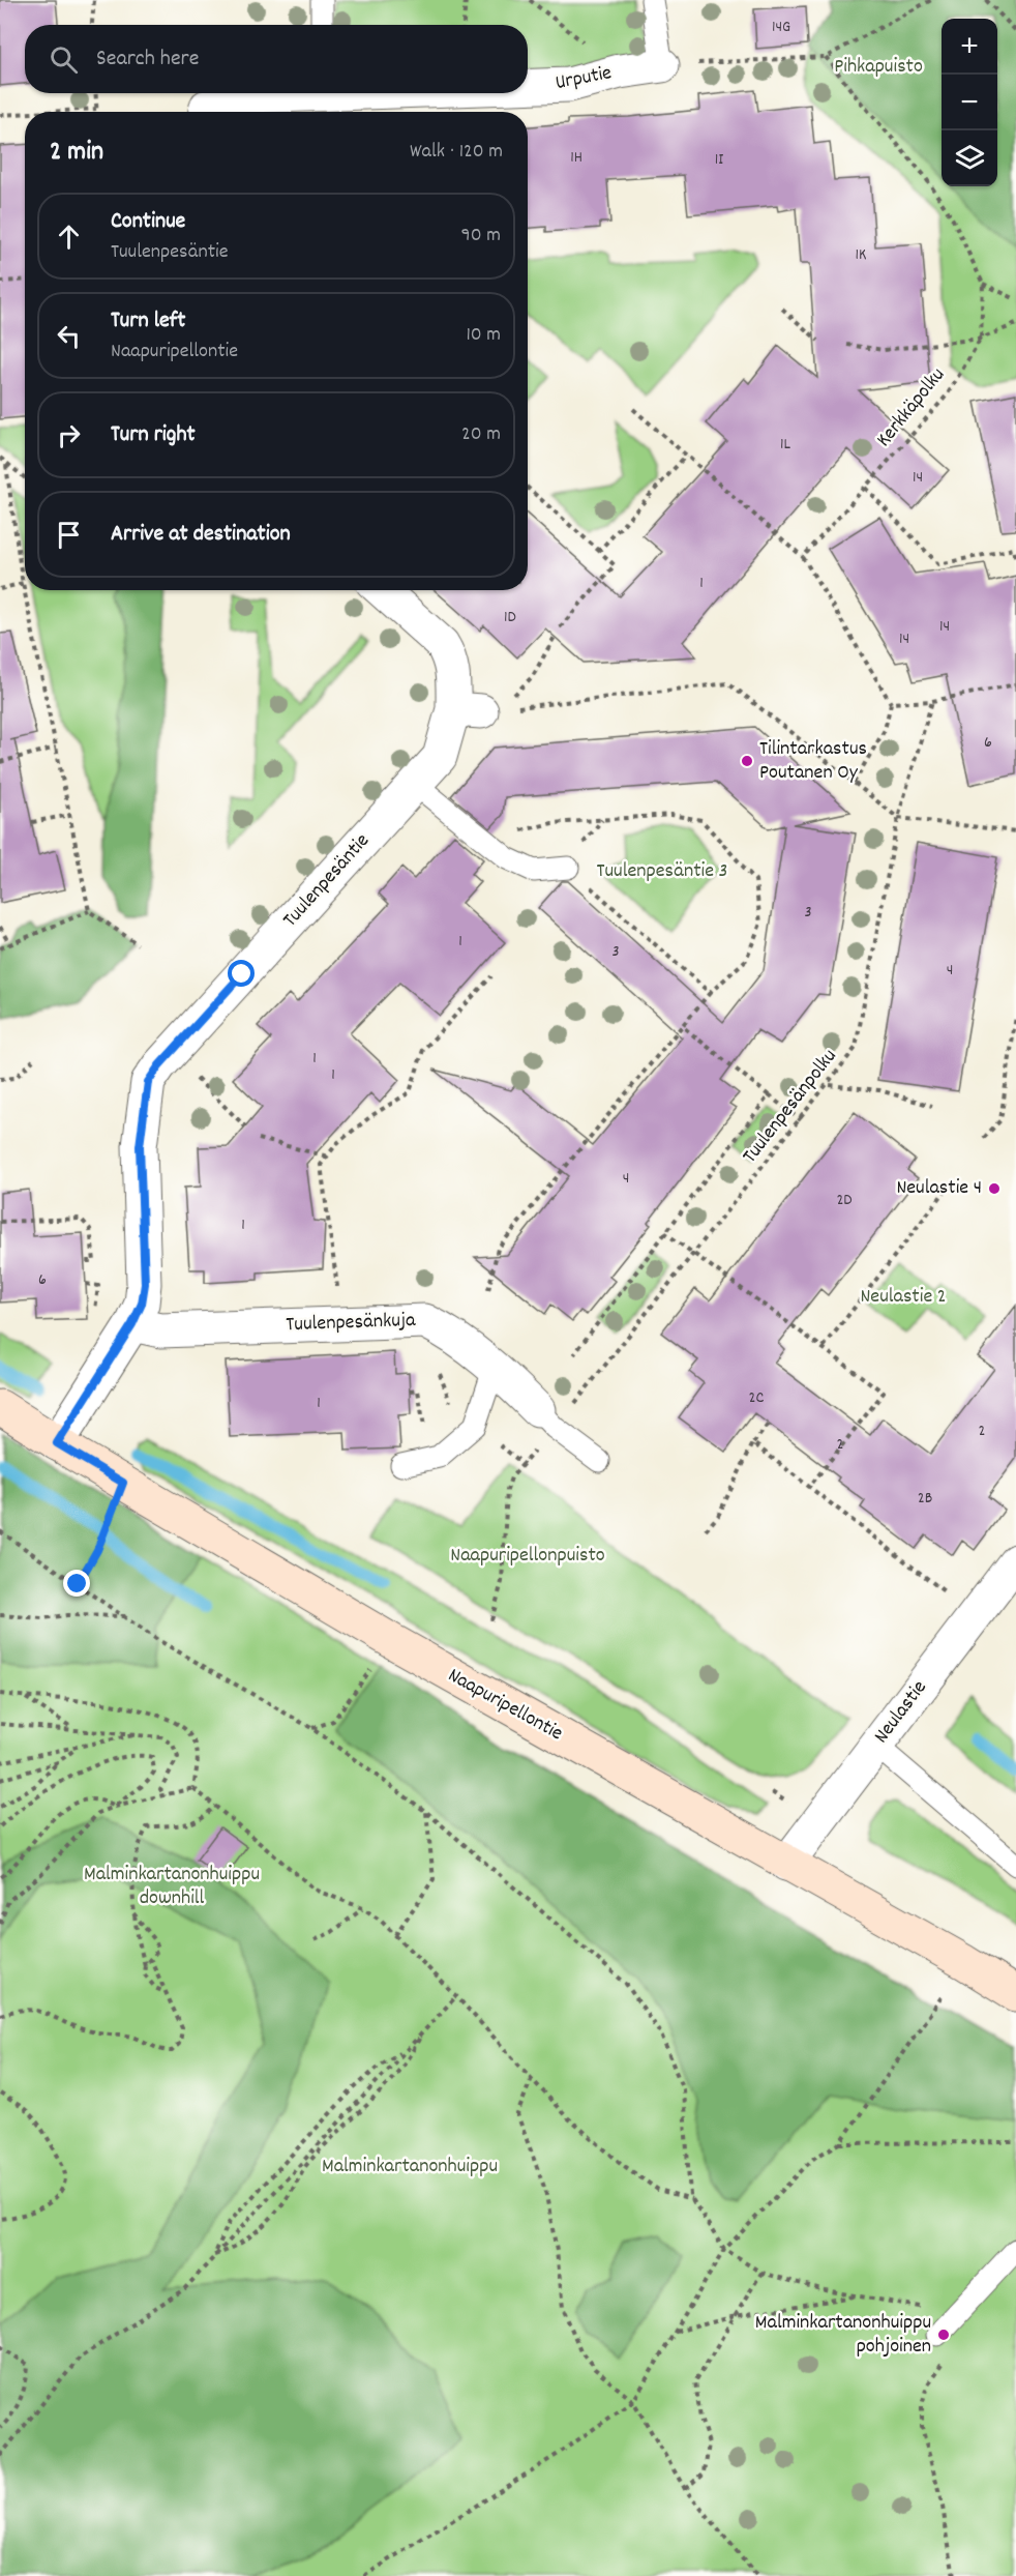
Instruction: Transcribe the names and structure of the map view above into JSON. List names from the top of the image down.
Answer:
{
  "streets": {
    "street": [
      "Urputie",
      "Tuulenpesäntie",
      "Tuulenpesänkuja",
      "Naapuripellontie",
      "Neulastie"
    ],
    "path": ["Kerkkäpolku", "Tuulenpesänpolku"]
  },
  "crossings": [
    ["Tuulenpesäntie", "Tuulenpesänkuja"],
    ["Tuulenpesäntie", "Naapuripellontie"],
    ["Naapuripellontie", "Neulastie"]
  ],
  "parks": [
    "Pihkapuisto",
    "Tuulenpesäntie 3",
    "Neulastie 2",
    "Naapuripellonpuisto",
    "Malminkartanonhuippu downhill",
    "Malminkartanonhuippu"
  ],
  "places": ["Tilintarkastus Poutanen Oy", "Neulastie 4", "Malminkartanonhuippu pohjoinen"],
  "house_numbers": [
    "14G",
    "1H",
    "1I",
    "1K",
    "1L",
    "14",
    "1",
    "1D",
    "14",
    "14",
    "6",
    "3",
    "1",
    "3",
    "4",
    "1",
    "1",
    "4",
    "2D",
    "1",
    "6",
    "2C",
    "1",
    "2",
    "2",
    "2B"
  ],
  "page": {
    "map_buttons": ["+", "−"],
    "search": "Search here",
    "heading": ["2 min", "Walk · 120 m"],
    "list": [
      ["Continue", "Tuulenpesäntie", "90 m"],
      ["Turn left", "Naapuripellontie", "10 m"],
      ["Turn right", "20 m"],
      "Arrive at destination"
    ]
  }
}
